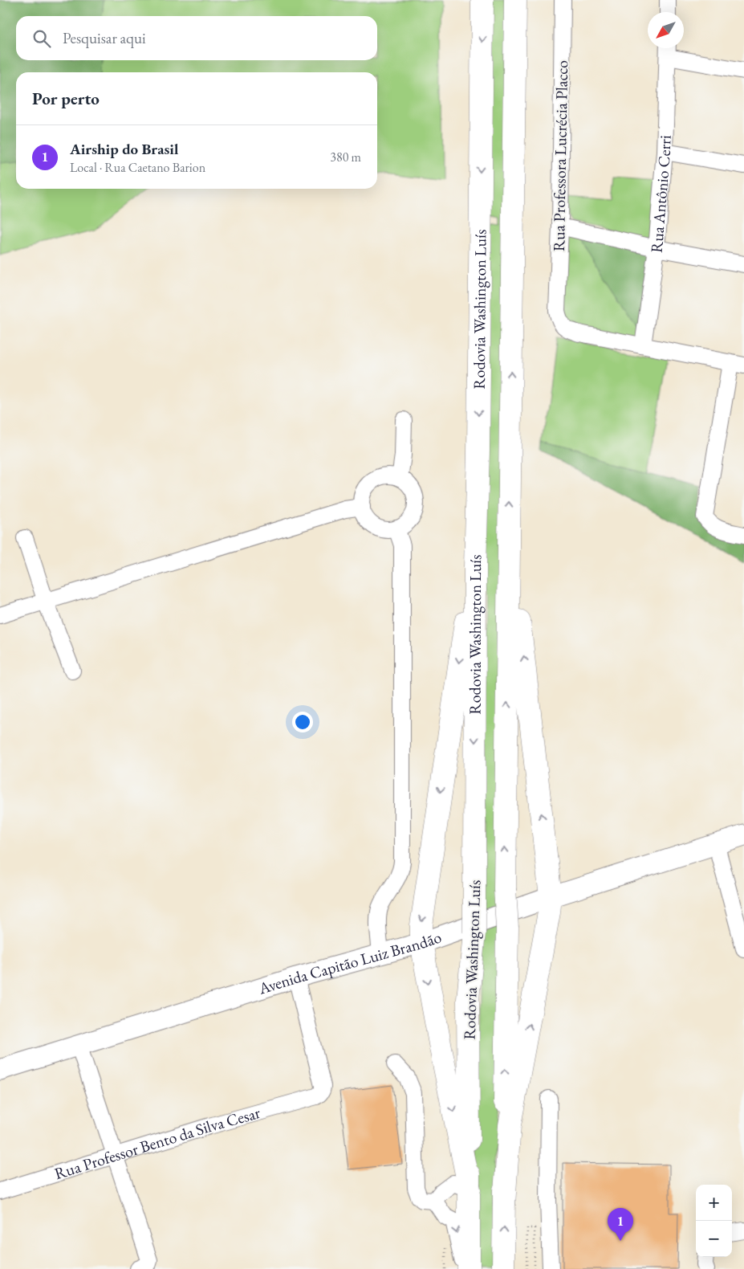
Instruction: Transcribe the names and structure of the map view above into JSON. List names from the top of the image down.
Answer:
{
  "streets": {
    "highway": ["Rodovia Washington Luís"],
    "main road": ["Avenida Capitão Luiz Brandão"],
    "street": ["Rua Professora Lucrécia Placco", "Rua Antônio Cerri", "Rua Professor Bento da Silva Cesar"]
  },
  "crossings": [
    ["Rua Professora Lucrécia Placco", "Rua Antônio Cerri"],
    ["Avenida Capitão Luiz Brandão", "Rua Professor Bento da Silva Cesar"]
  ],
  "north": "bottom left",
  "page": {
    "search": "Pesquisar aqui",
    "heading": "Por perto",
    "list": [
      {
        "mark": "1",
        "name": "Airship do Brasil",
        "note": "Local · Rua Caetano Barion",
        "value": "380 m"
      }
    ],
    "map_buttons": ["+", "−"],
    "pins": "1"
  }
}
